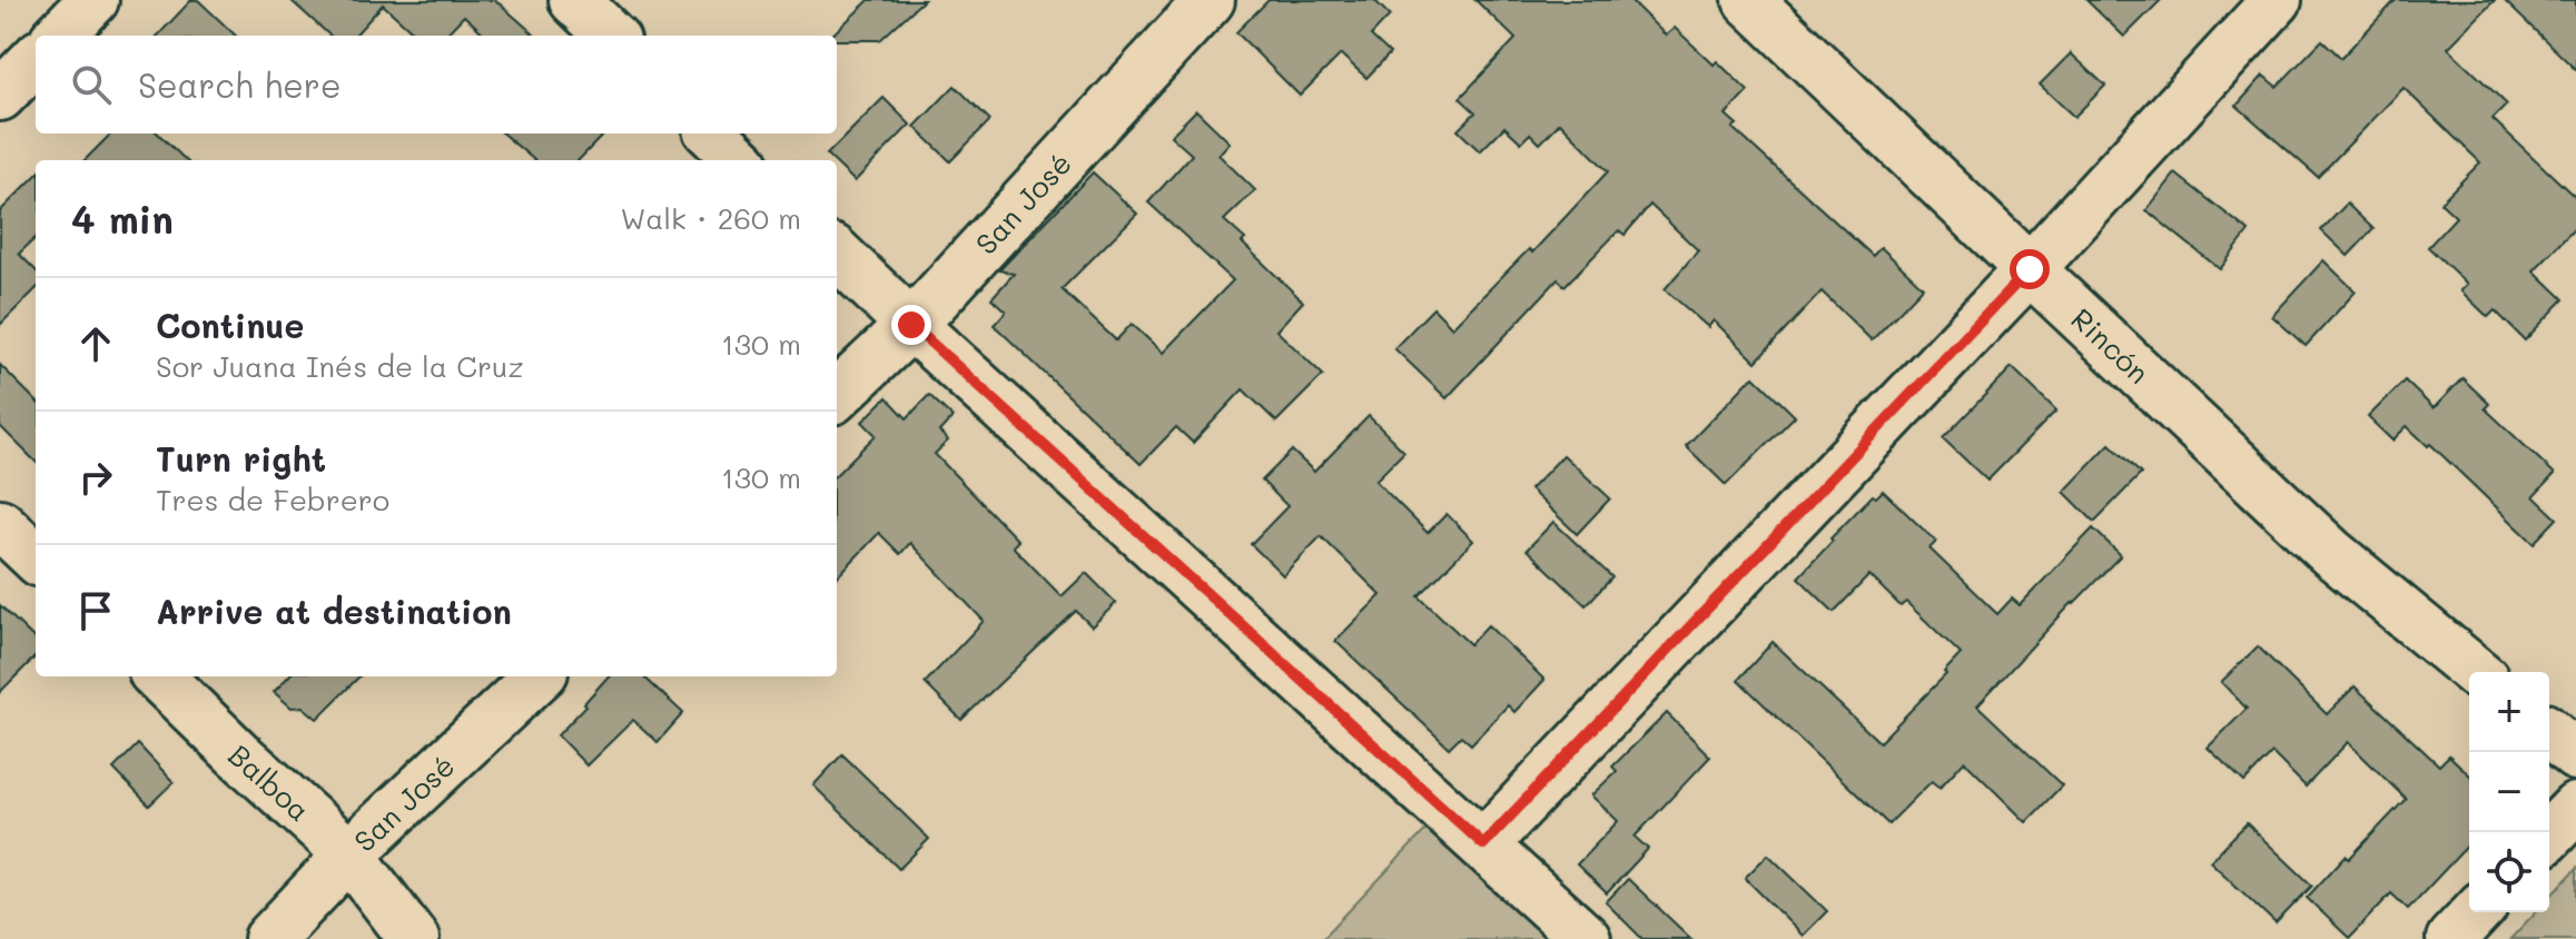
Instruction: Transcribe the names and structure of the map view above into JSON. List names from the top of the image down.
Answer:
{
  "streets": {
    "street": ["San José", "Rincón", "Balboa"]
  },
  "crossings": [
    ["San José", "Balboa"]
  ],
  "page": {
    "search": "Search here",
    "heading": ["4 min", "Walk · 260 m"],
    "list": [
      ["Continue", "Sor Juana Inés de la Cruz", "130 m"],
      ["Turn right", "Tres de Febrero", "130 m"],
      "Arrive at destination"
    ],
    "map_buttons": ["+", "−"]
  }
}
